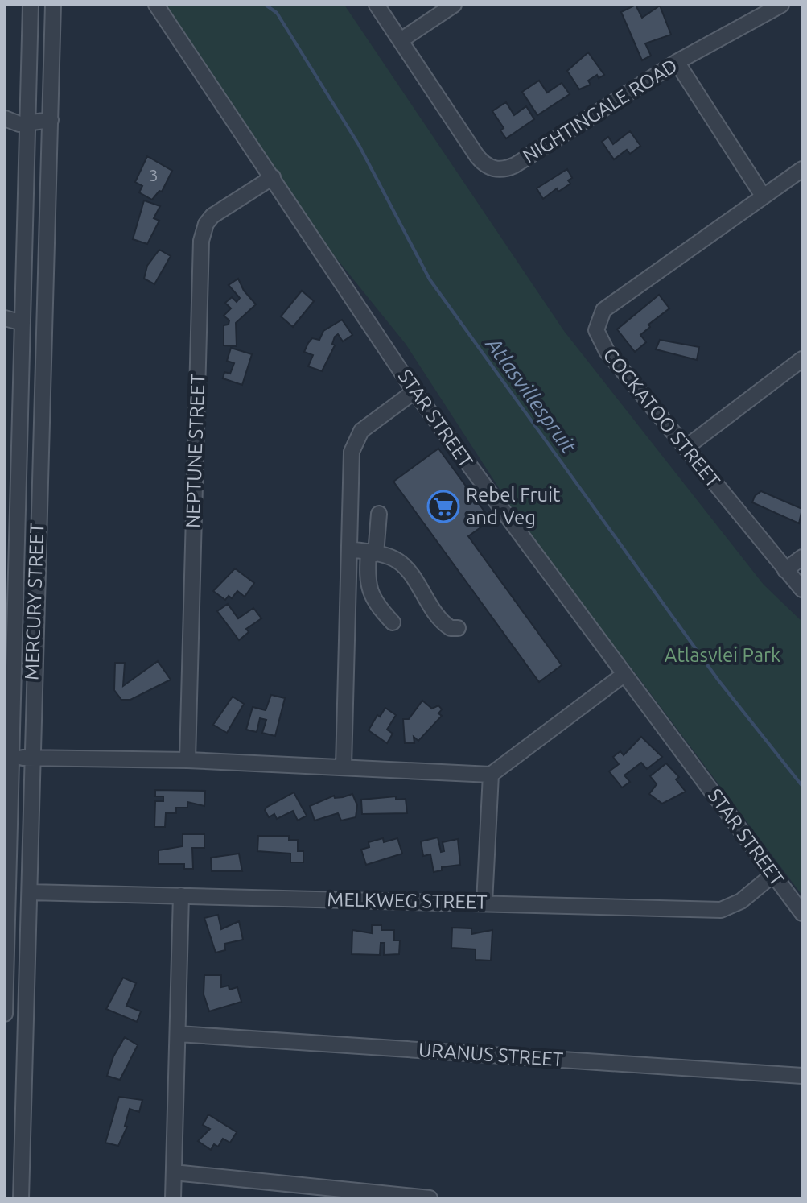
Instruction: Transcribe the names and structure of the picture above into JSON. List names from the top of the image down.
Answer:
{
  "streets": {
    "street": [
      "NIGHTINGALE ROAD",
      "COCKATOO STREET",
      "STAR STREET",
      "NEPTUNE STREET",
      "MERCURY STREET",
      "MELKWEG STREET",
      "URANUS STREET"
    ]
  },
  "crossings": [
    ["STAR STREET", "NEPTUNE STREET"],
    ["STAR STREET", "MELKWEG STREET"],
    ["MERCURY STREET", "MELKWEG STREET"]
  ],
  "water": ["Atlasvillespruit"],
  "parks": ["Atlasvlei Park"],
  "places": {
    "supermarket": ["Rebel Fruit and Veg"]
  },
  "house_numbers": ["3"]
}
